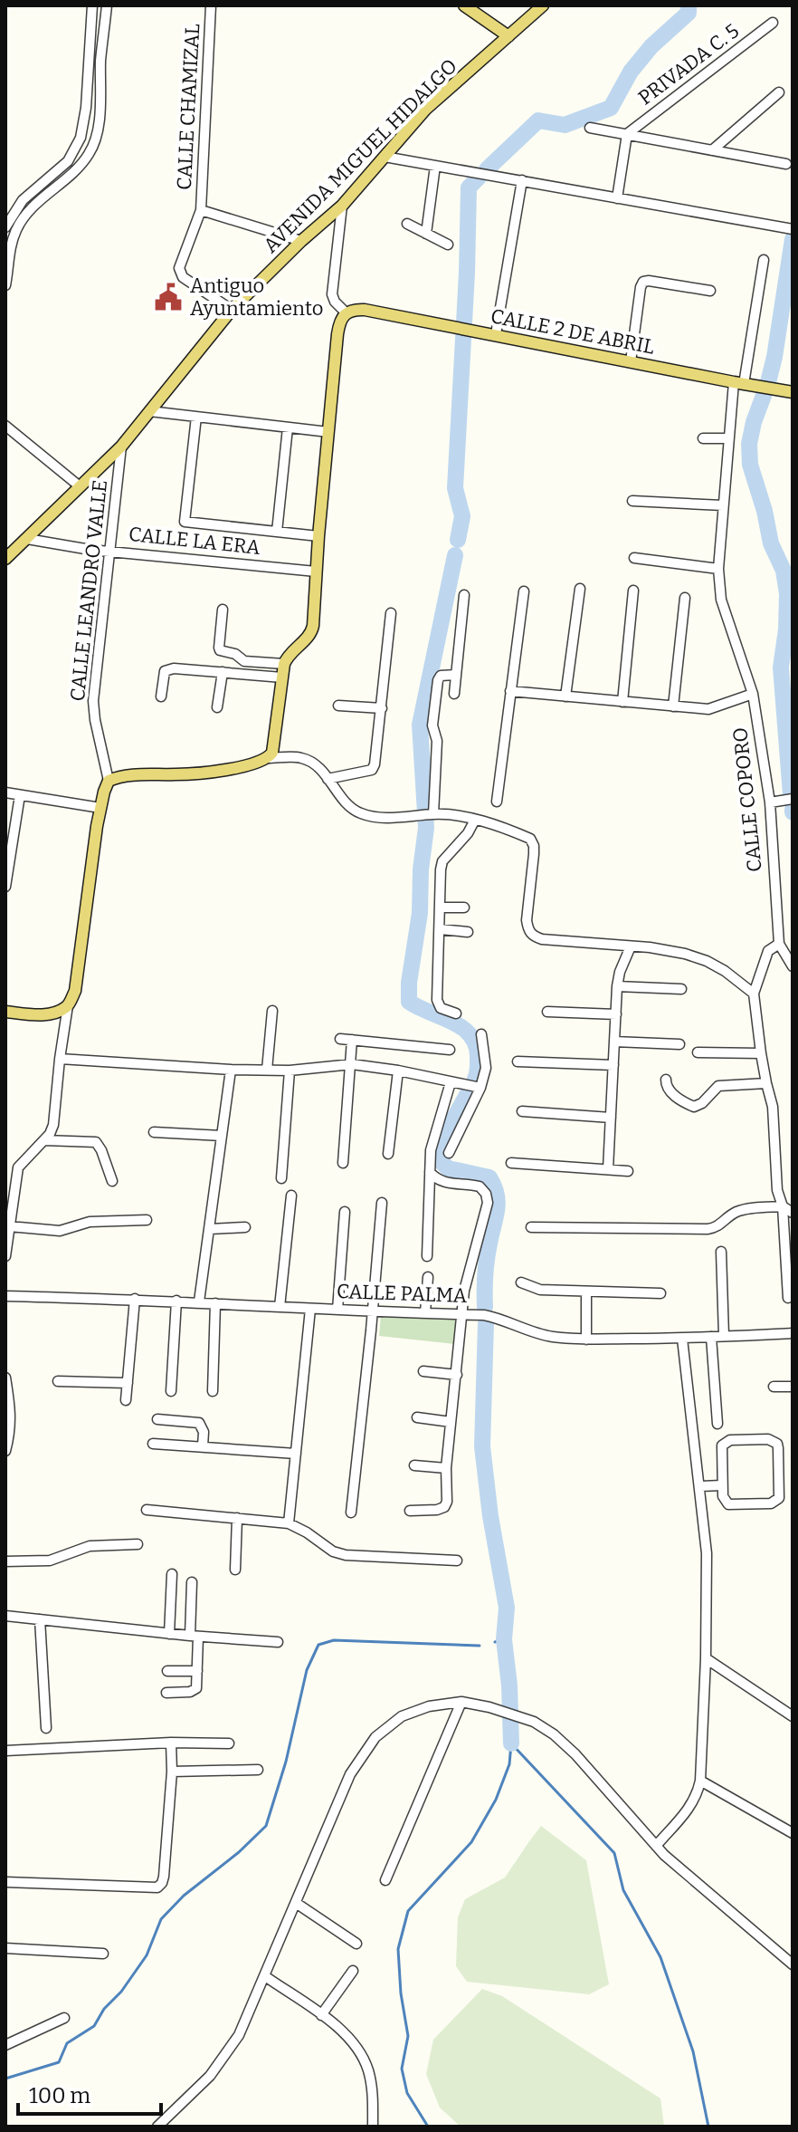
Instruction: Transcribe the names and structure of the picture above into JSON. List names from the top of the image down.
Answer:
{
  "streets": {
    "main road": ["AVENIDA MIGUEL HIDALGO", "CALLE 2 DE ABRIL"],
    "street": [
      "PRIVADA C. 5",
      "CALLE CHAMIZAL",
      "CALLE LA ERA",
      "CALLE LEANDRO VALLE",
      "CALLE COPORO",
      "CALLE PALMA"
    ]
  },
  "crossings": [
    ["CALLE CHAMIZAL", "AVENIDA MIGUEL HIDALGO"],
    ["AVENIDA MIGUEL HIDALGO", "CALLE LA ERA"],
    ["AVENIDA MIGUEL HIDALGO", "CALLE LEANDRO VALLE"],
    ["CALLE 2 DE ABRIL", "CALLE COPORO"],
    ["CALLE LA ERA", "CALLE LEANDRO VALLE"]
  ],
  "places": {
    "public building": ["Antiguo Ayuntamiento"]
  },
  "scale_bar": "100 m"
}
